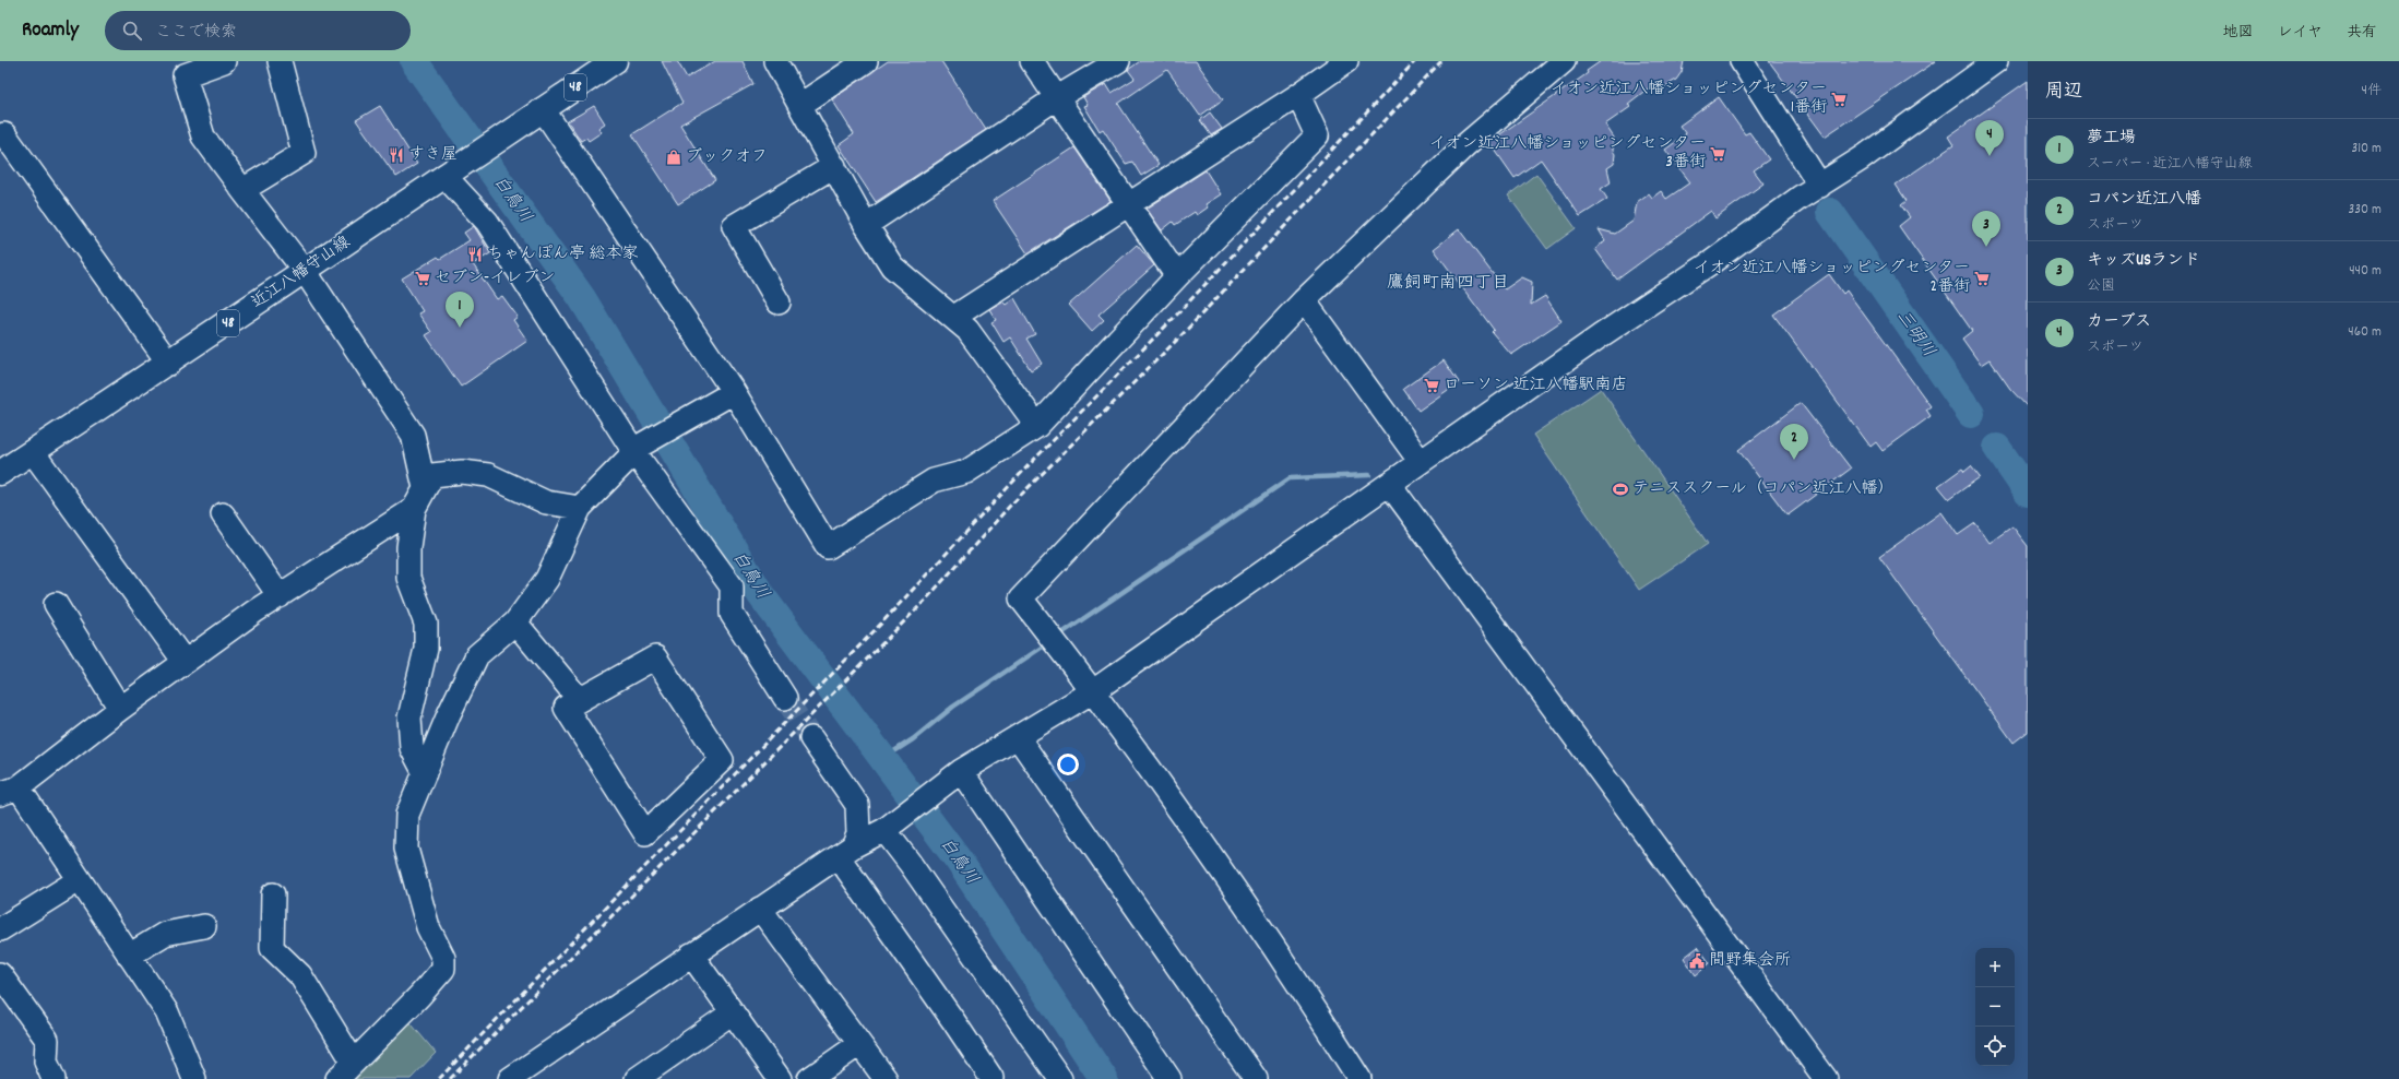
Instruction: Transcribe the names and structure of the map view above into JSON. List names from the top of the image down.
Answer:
{
  "streets": {
    "main road": ["48", "近江八幡守山線"]
  },
  "crossings": [
    ["48", "近江八幡守山線"]
  ],
  "districts": ["鷹飼町南四丁目"],
  "water": ["白鳥川", "三明川"],
  "places": {
    "supermarket": [
      "イオン近江八幡ショッピングセンター 1番街",
      "イオン近江八幡ショッピングセンター 3番街",
      "セブン-イレブン",
      "イオン近江八幡ショッピングセンター 2番街",
      "ローソン 近江八幡駅南店"
    ],
    "restaurant": ["すき屋", "ちゃんぽん亭 総本家"],
    "shop": ["ブックオフ"],
    "sports": ["テニススクール（コパン近江八幡）"],
    "public building": ["間野集会所"]
  },
  "page": {
    "header": "Roamly",
    "search": "ここで検索",
    "nav": ["地図", "レイヤ", "共有"],
    "heading": ["周辺", "4件"],
    "list": [
      {
        "mark": "1",
        "name": "夢工場",
        "note": "スーパー · 近江八幡守山線",
        "value": "310 m"
      },
      {
        "mark": "2",
        "name": "コパン近江八幡",
        "note": "スポーツ",
        "value": "330 m"
      },
      {
        "mark": "3",
        "name": "キッズUSランド",
        "note": "公園",
        "value": "440 m"
      },
      {
        "mark": "4",
        "name": "カーブス",
        "note": "スポーツ",
        "value": "460 m"
      }
    ],
    "pins": [
      "4",
      "3",
      "1",
      "2"
    ],
    "map_buttons": ["+", "−"]
  }
}
